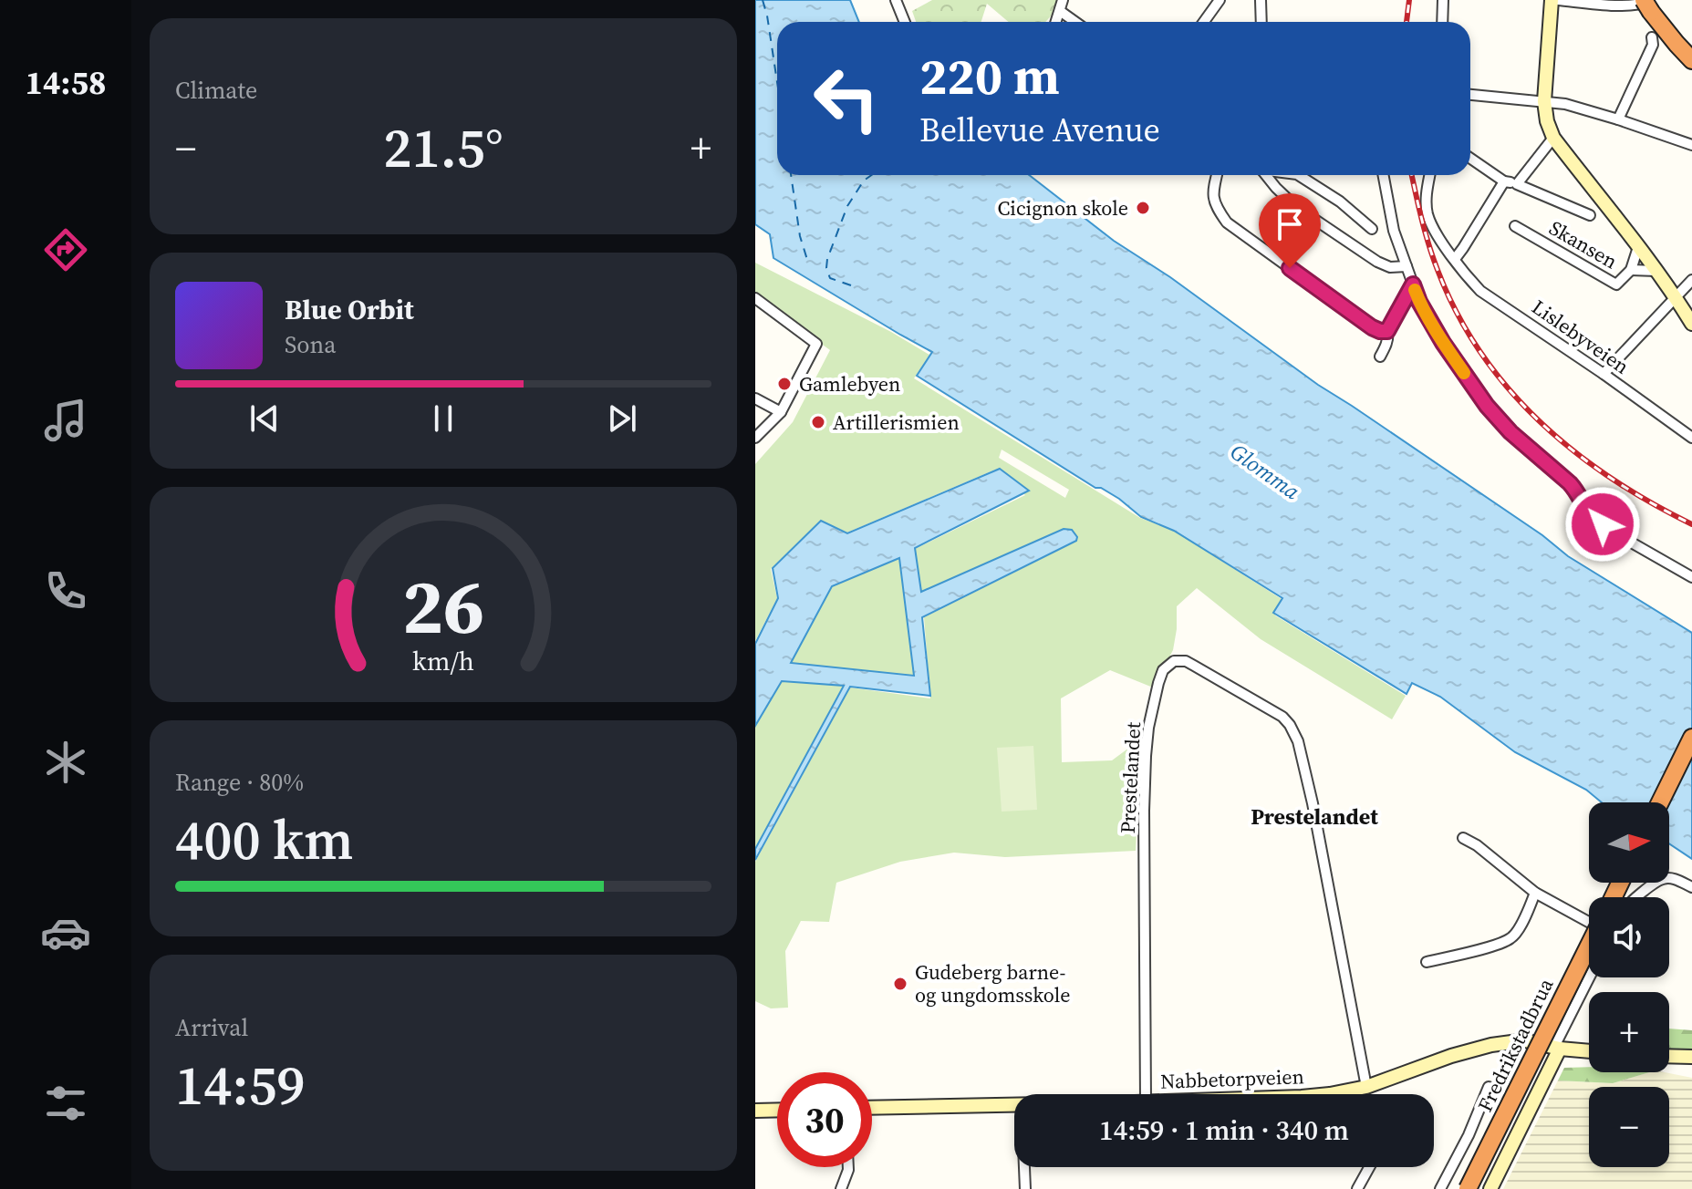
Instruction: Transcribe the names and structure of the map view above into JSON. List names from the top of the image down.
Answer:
{
  "streets": {
    "highway": ["Fredrikstadbrua"],
    "street": [
      "Skansen",
      "Lislebyveien",
      "Prestelandet",
      "Nabbetorpveien"
    ]
  },
  "crossings": [
    ["Prestelandet", "Nabbetorpveien"]
  ],
  "districts": ["Prestelandet"],
  "water": ["Glomma"],
  "places": [
    "Cicignon skole",
    "Gamlebyen",
    "Artillerismien",
    "Gudeberg barne- og ungdomsskole"
  ],
  "north": "right",
  "page": {
    "tabs": "14:58",
    "tile": [
      "Climate",
      ["Range · 80%", "400 km"],
      ["Arrival", "14:59"]
    ],
    "turn": ["220 m", "Bellevue Avenue"],
    "heat": ["−", "21.5°", "+"],
    "song": ["Blue Orbit", "Sona"],
    "map_buttons": ["+", "−"],
    "limit": "30",
    "trip": "14:59 · 1 min · 340 m",
    "gauge": ["26", "km/h"]
  }
}
